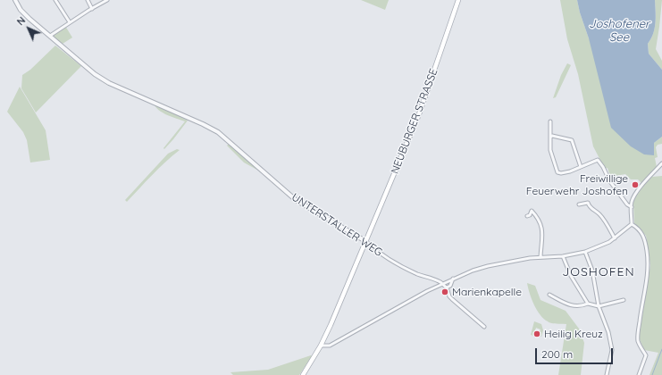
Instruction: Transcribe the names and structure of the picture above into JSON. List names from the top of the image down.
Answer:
{
  "streets": {
    "main road": ["NEUBURGER STRASSE"],
    "street": ["UNTERSTALLER WEG"]
  },
  "crossings": [
    ["NEUBURGER STRASSE", "UNTERSTALLER WEG"]
  ],
  "districts": ["JOSHOFEN"],
  "water": ["Joshofener See"],
  "places": ["Freiwillige Feuerwehr Joshofen", "Marienkapelle", "Heilig Kreuz"],
  "scale_bar": "200 m",
  "north": "top left"
}
